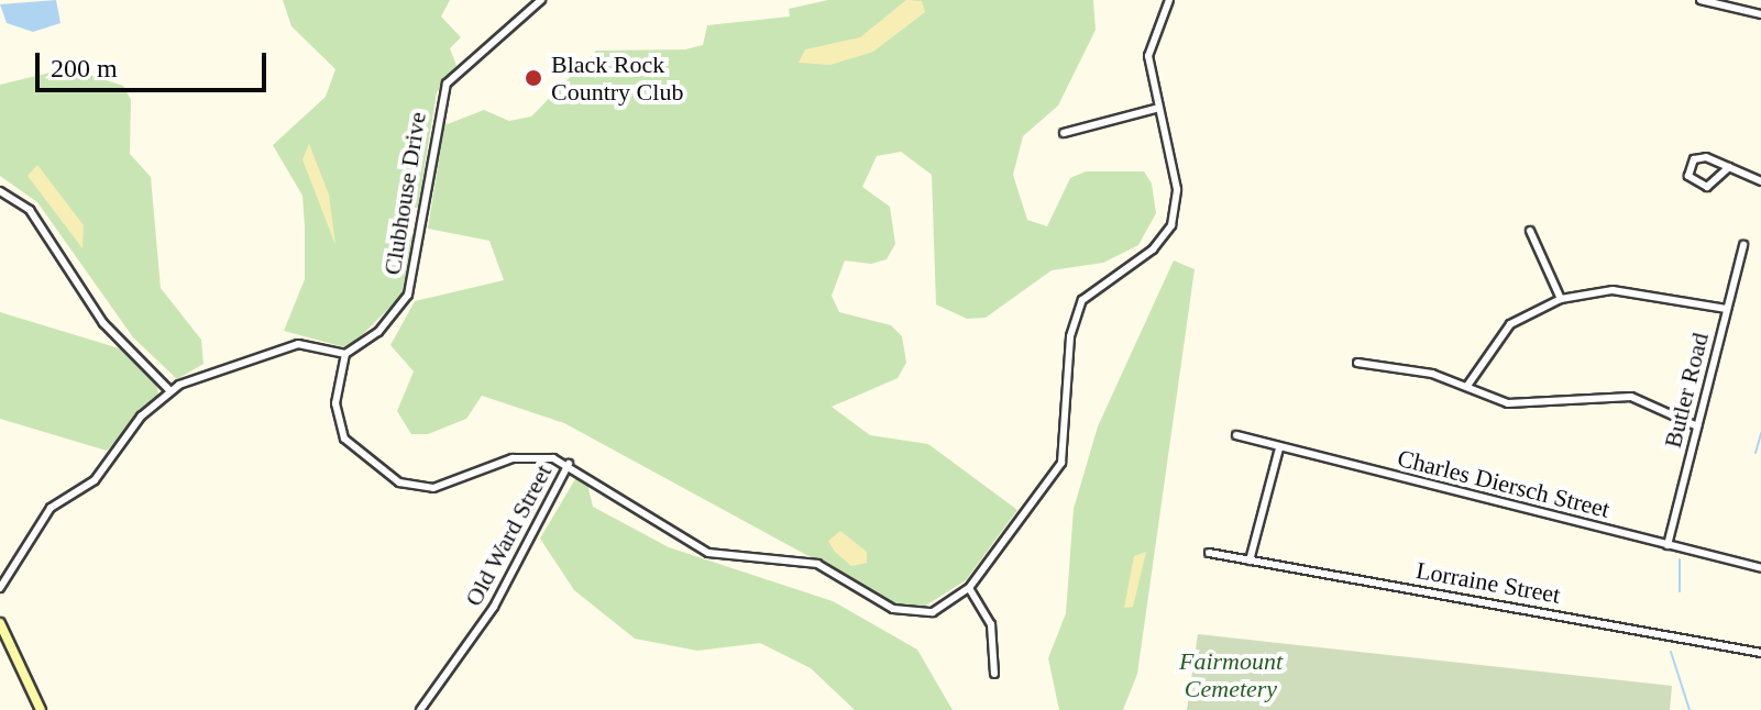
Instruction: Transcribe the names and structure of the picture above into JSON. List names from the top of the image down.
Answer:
{
  "streets": {
    "street": [
      "Clubhouse Drive",
      "Butler Road",
      "Charles Diersch Street",
      "Old Ward Street",
      "Lorraine Street"
    ]
  },
  "crossings": [
    ["Butler Road", "Charles Diersch Street"]
  ],
  "parks": ["Fairmount Cemetery"],
  "places": ["Black Rock Country Club"],
  "scale_bar": "200 m"
}
